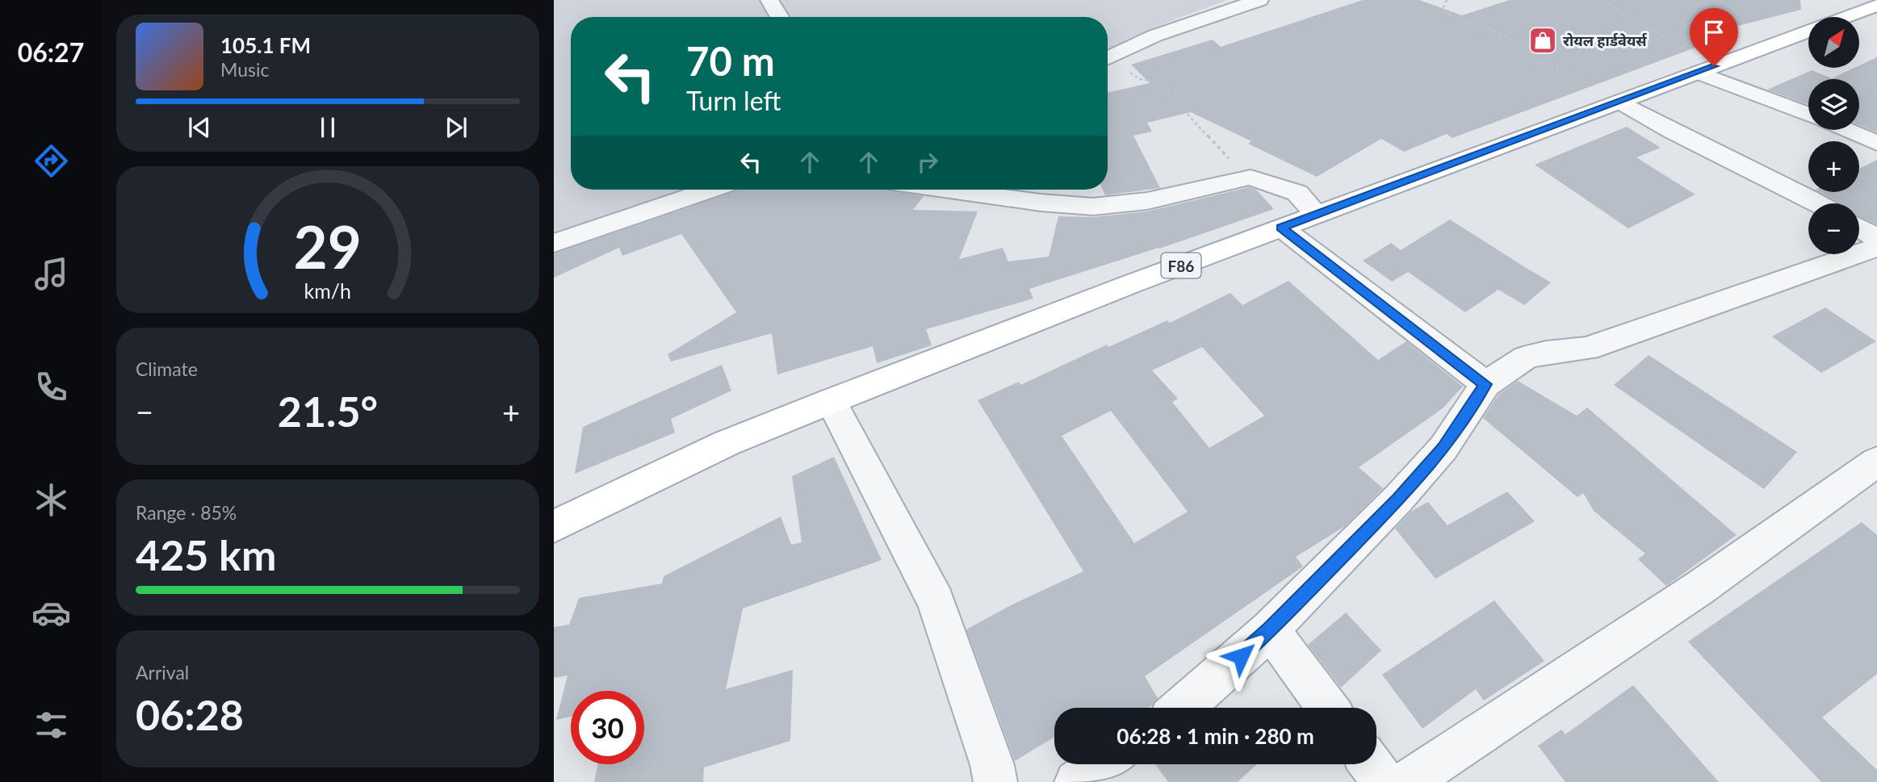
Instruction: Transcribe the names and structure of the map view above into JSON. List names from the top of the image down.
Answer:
{
  "streets": {
    "main road": ["F86"]
  },
  "places": {
    "shop": ["रोयल हार्डवेयर्स"]
  },
  "north": "top right",
  "page": {
    "tabs": "06:27",
    "map_buttons": ["+", "−"],
    "turn": ["70 m", "Turn left"],
    "song": ["105.1 FM", "Music"],
    "tile": [
      "Climate",
      ["Range · 85%", "425 km"],
      ["Arrival", "06:28"]
    ],
    "heat": ["−", "21.5°", "+"],
    "limit": "30",
    "trip": "06:28 · 1 min · 280 m",
    "gauge": ["29", "km/h"]
  }
}
